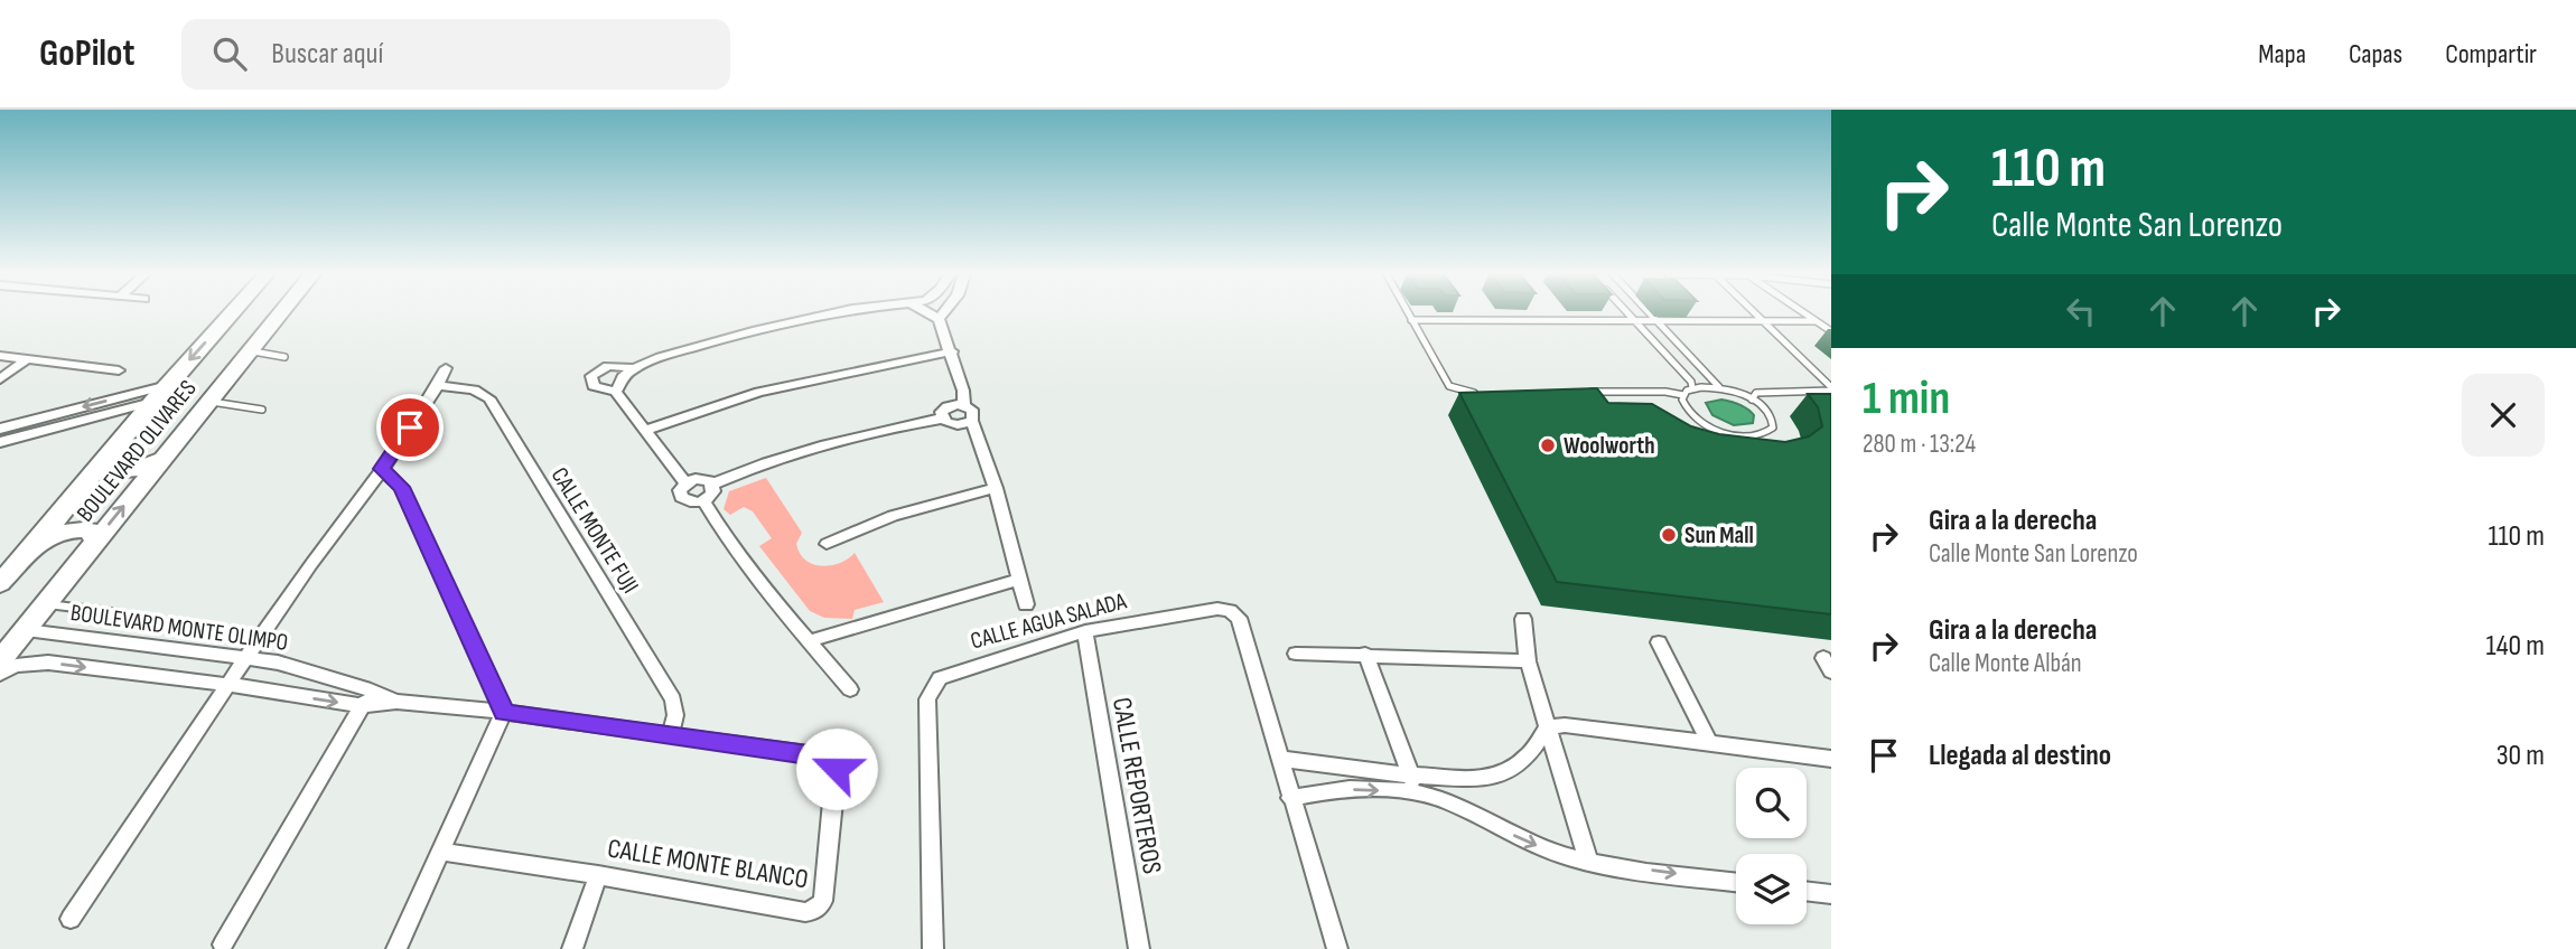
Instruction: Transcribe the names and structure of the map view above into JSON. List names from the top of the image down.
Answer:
{
  "streets": {
    "street": [
      "BOULEVARD OLIVARES",
      "CALLE MONTE FUJI",
      "CALLE AGUA SALADA",
      "BOULEVARD MONTE OLIMPO",
      "CALLE REPORTEROS",
      "CALLE MONTE BLANCO"
    ]
  },
  "crossings": [
    ["BOULEVARD OLIVARES", "BOULEVARD MONTE OLIMPO"],
    ["CALLE AGUA SALADA", "CALLE REPORTEROS"]
  ],
  "places": ["Woolworth", "Sun Mall"],
  "page": {
    "header": "GoPilot",
    "search": "Buscar aquí",
    "nav": ["Mapa", "Capas", "Compartir"],
    "turn": ["110 m", "Calle Monte San Lorenzo"],
    "heading": ["1 min", "280 m · 13:24"],
    "list": [
      {
        "name": "Gira a la derecha",
        "note": "Calle Monte San Lorenzo",
        "value": "110 m"
      },
      {
        "name": "Gira a la derecha",
        "note": "Calle Monte Albán",
        "value": "140 m"
      },
      {
        "name": "Llegada al destino",
        "value": "30 m"
      }
    ]
  }
}
